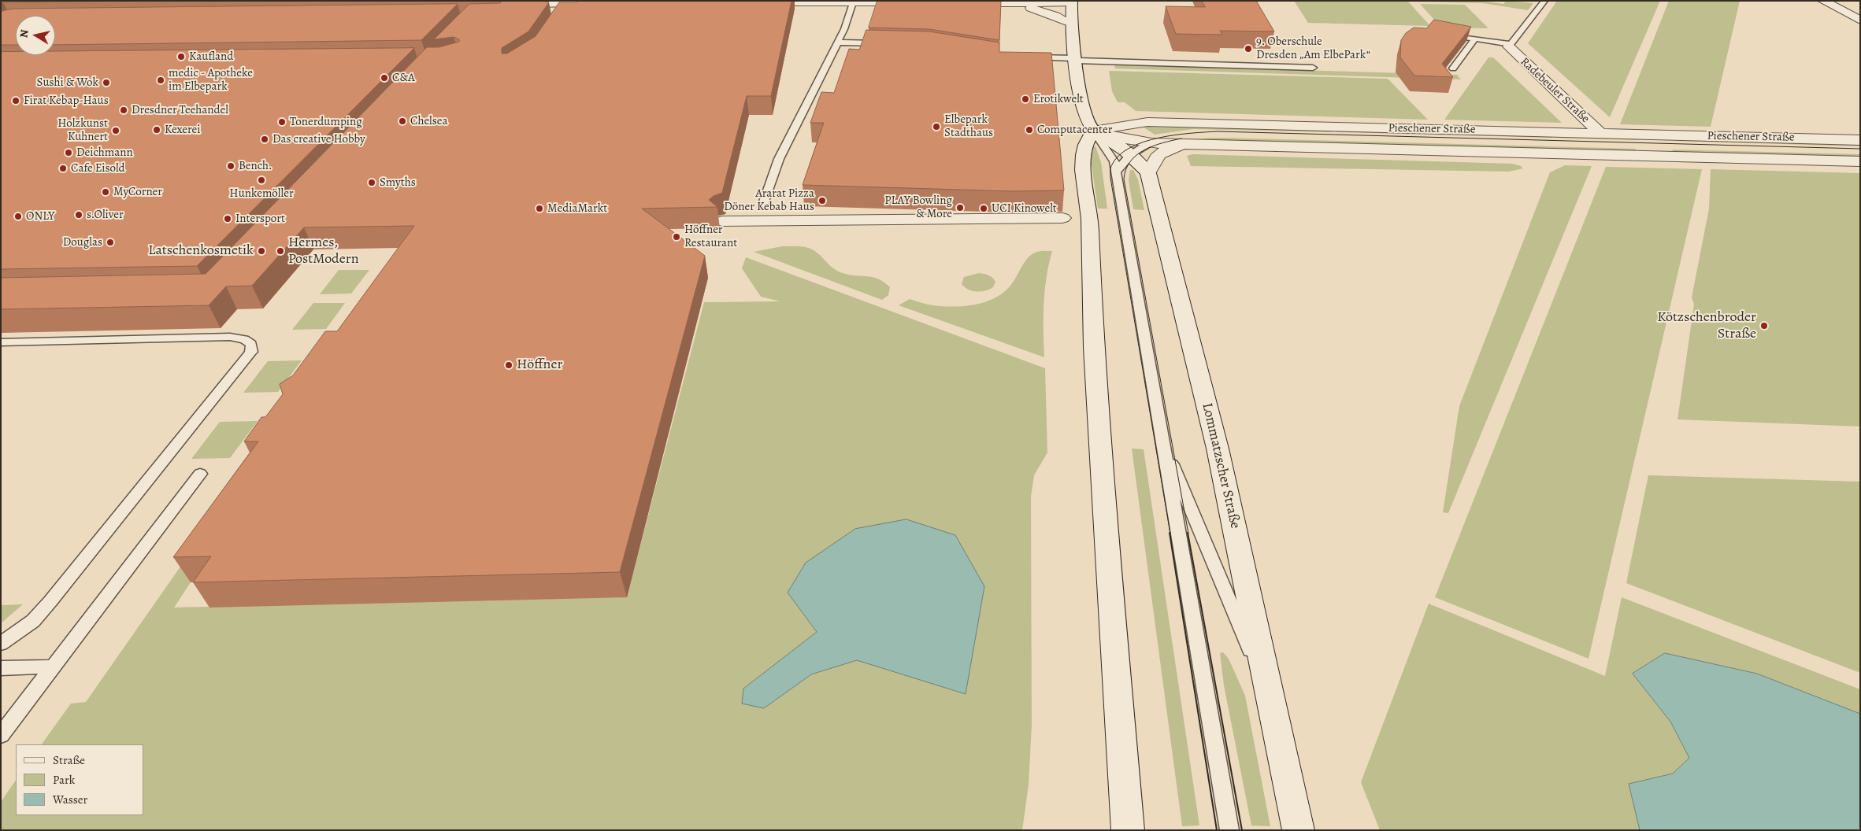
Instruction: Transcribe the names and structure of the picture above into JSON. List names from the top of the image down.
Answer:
{
  "streets": {
    "street": ["Radebeuler Straße", "Pieschener Straße", "Lommatzscher Straße"]
  },
  "crossings": [
    ["Radebeuler Straße", "Pieschener Straße"],
    ["Pieschener Straße", "Lommatzscher Straße"]
  ],
  "places": [
    "9. Oberschule Dresden „Am ElbePark“",
    "Kaufland",
    "C&A",
    "medic - Apotheke im Elbepark",
    "Sushi & Wok",
    "Erotikwelt",
    "Firat Kebap-Haus",
    "Dresdner Teehandel",
    "Chelsea",
    "Tonerdumping",
    "Elbepark Stadthaus",
    "Kexerei",
    "Computacenter",
    "Holzkunst Kuhnert",
    "Das creative Hobby",
    "Deichmann",
    "Bench.",
    "Cafe Eisold",
    "Hunkemöller",
    "Smyths",
    "MyCorner",
    "Ararat Pizza Döner Kebab Haus",
    "PLAY Bowling & More",
    "MediaMarkt",
    "UCI Kinowelt",
    "s.Oliver",
    "ONLY",
    "Intersport",
    "Höffner Restaurant",
    "Douglas",
    "Latschenkosmetik",
    "Hermes, PostModern",
    "Kötzschenbroder Straße",
    "Höffner"
  ],
  "legend": ["Straße", "Park", "Wasser"],
  "north": "left"
}
